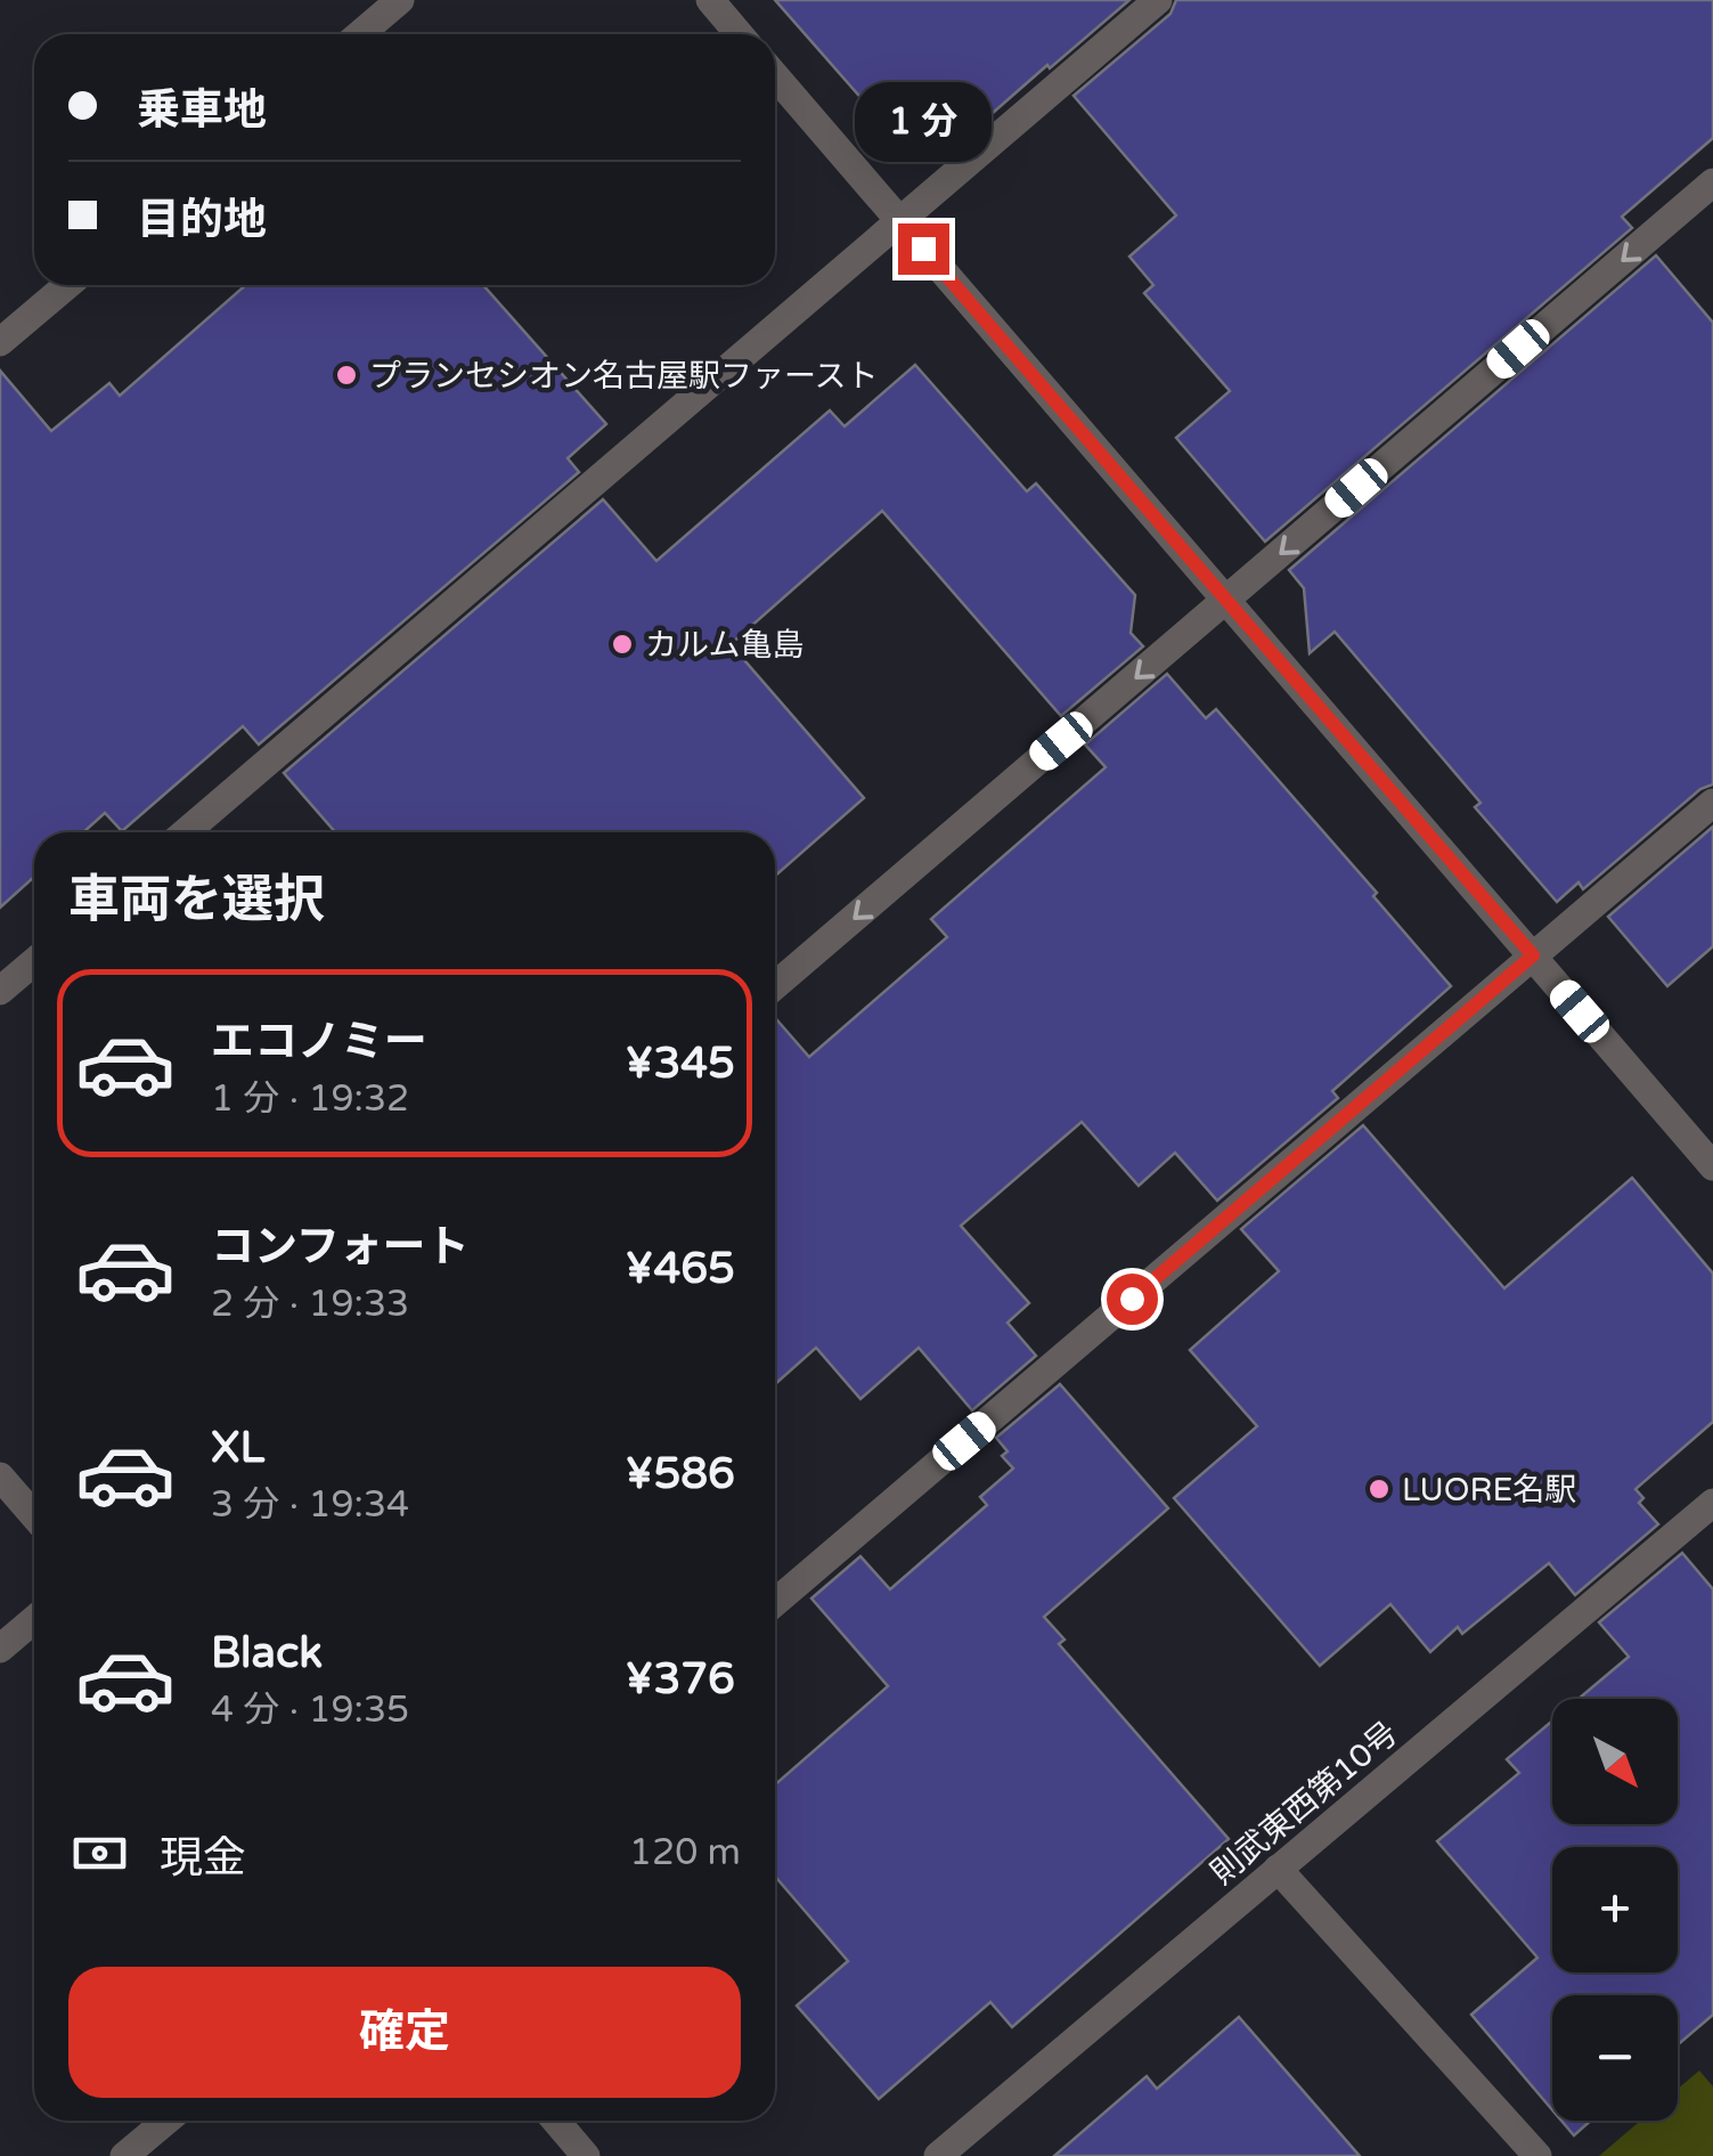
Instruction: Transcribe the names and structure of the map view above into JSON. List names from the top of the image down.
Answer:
{
  "streets": {
    "street": ["則武東西第10号"]
  },
  "places": ["プランセシオン名古屋駅ファースト", "カルム亀島", "LUORE名駅"],
  "north": "bottom right",
  "page": {
    "banner": ["乗車地", "目的地"],
    "bubble": "1 分",
    "heading": "車両を選択",
    "list": [
      {
        "name": "エコノミー",
        "note": "1 分 · 19:32",
        "value": "¥345"
      },
      {
        "name": "コンフォート",
        "note": "2 分 · 19:33",
        "value": "¥465"
      },
      {
        "name": "XL",
        "note": "3 分 · 19:34",
        "value": "¥586"
      },
      {
        "name": "Black",
        "note": "4 分 · 19:35",
        "value": "¥376"
      }
    ],
    "map_buttons": ["+", "−"],
    "pay": ["現金", "120 m"],
    "buttons": "確定"
  }
}
